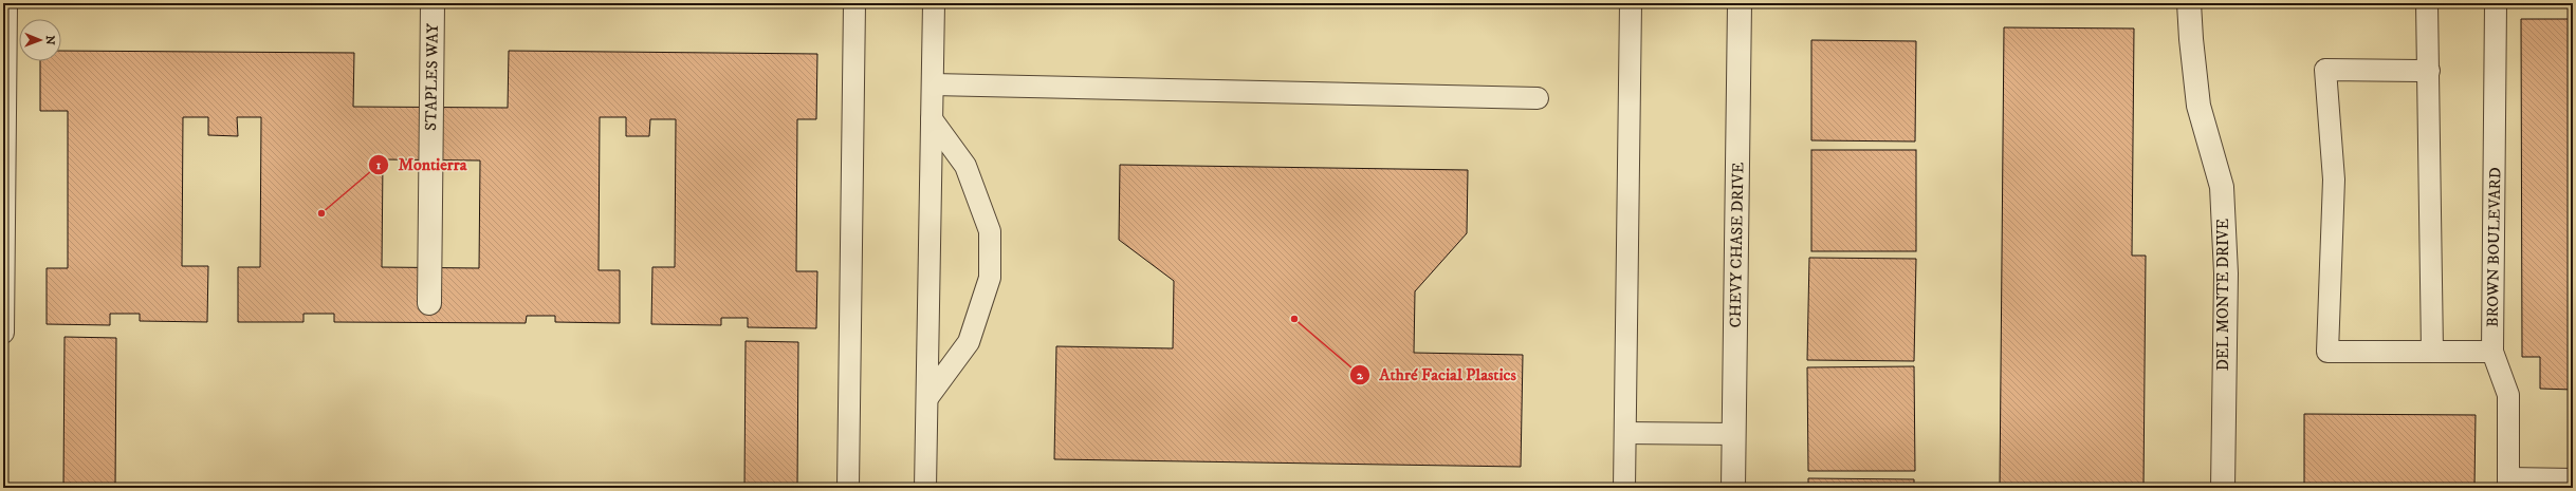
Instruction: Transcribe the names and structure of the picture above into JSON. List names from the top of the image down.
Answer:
{
  "streets": {
    "street": ["STAPLES WAY", "CHEVY CHASE DRIVE", "DEL MONTE DRIVE"],
    "lane": ["BROWN BOULEVARD"]
  },
  "places": ["Montierra", "Athré Facial Plastics"],
  "north": "right"
}
